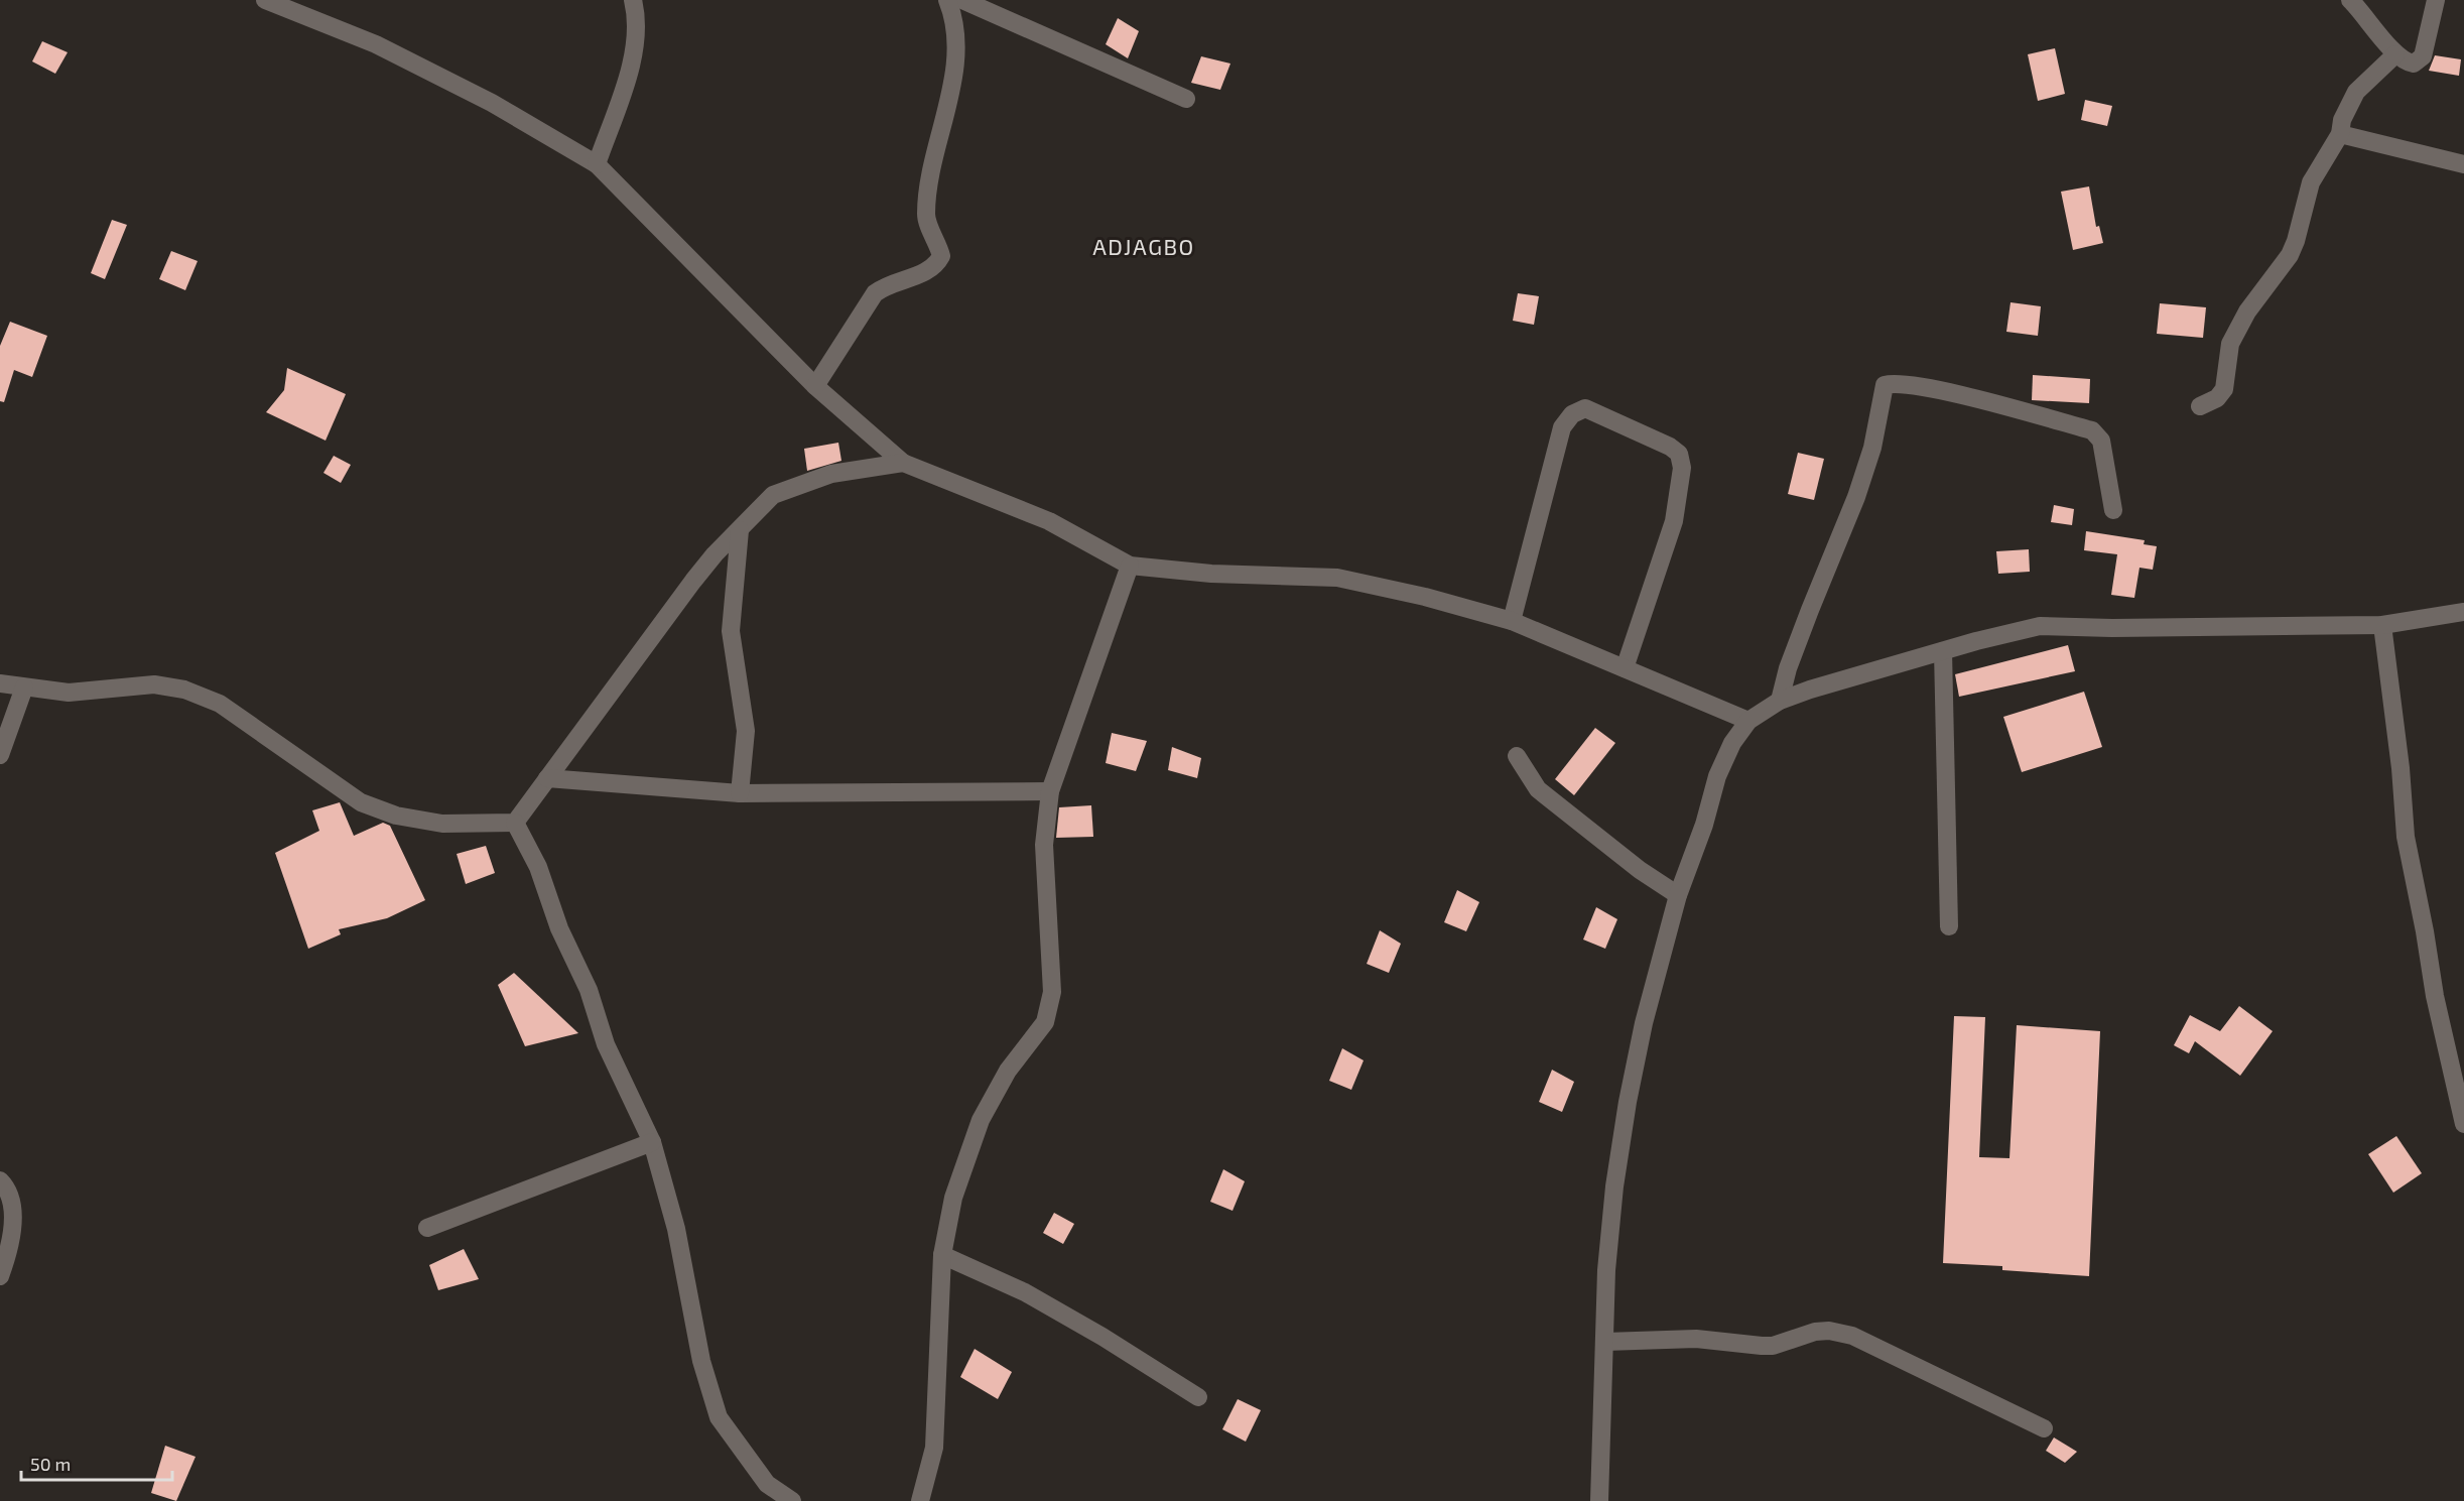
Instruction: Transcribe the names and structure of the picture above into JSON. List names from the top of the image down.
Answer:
{
  "districts": ["ADJAGBO"],
  "scale_bar": "50 m"
}
